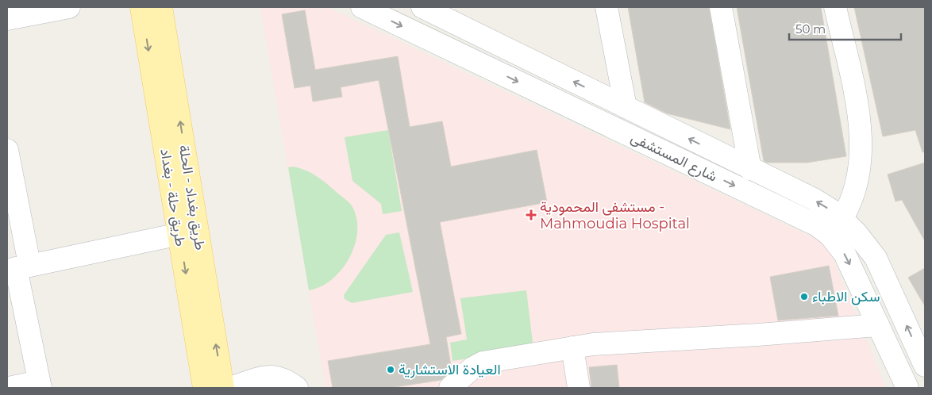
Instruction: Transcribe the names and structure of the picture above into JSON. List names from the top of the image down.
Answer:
{
  "streets": {
    "main road": ["طريق حلة - بغداد", "طريق بغداد - الحلة"],
    "street": ["شارع المستشفى"]
  },
  "one_way": ["طريق حلة - بغداد", "طريق بغداد - الحلة"],
  "places": {
    "health": ["مستشفى المحمودية - Mahmoudia Hospital"],
    "other": ["سكن الاطباء", "العيادة الاستشارية"]
  },
  "scale_bar": "50 m"
}
